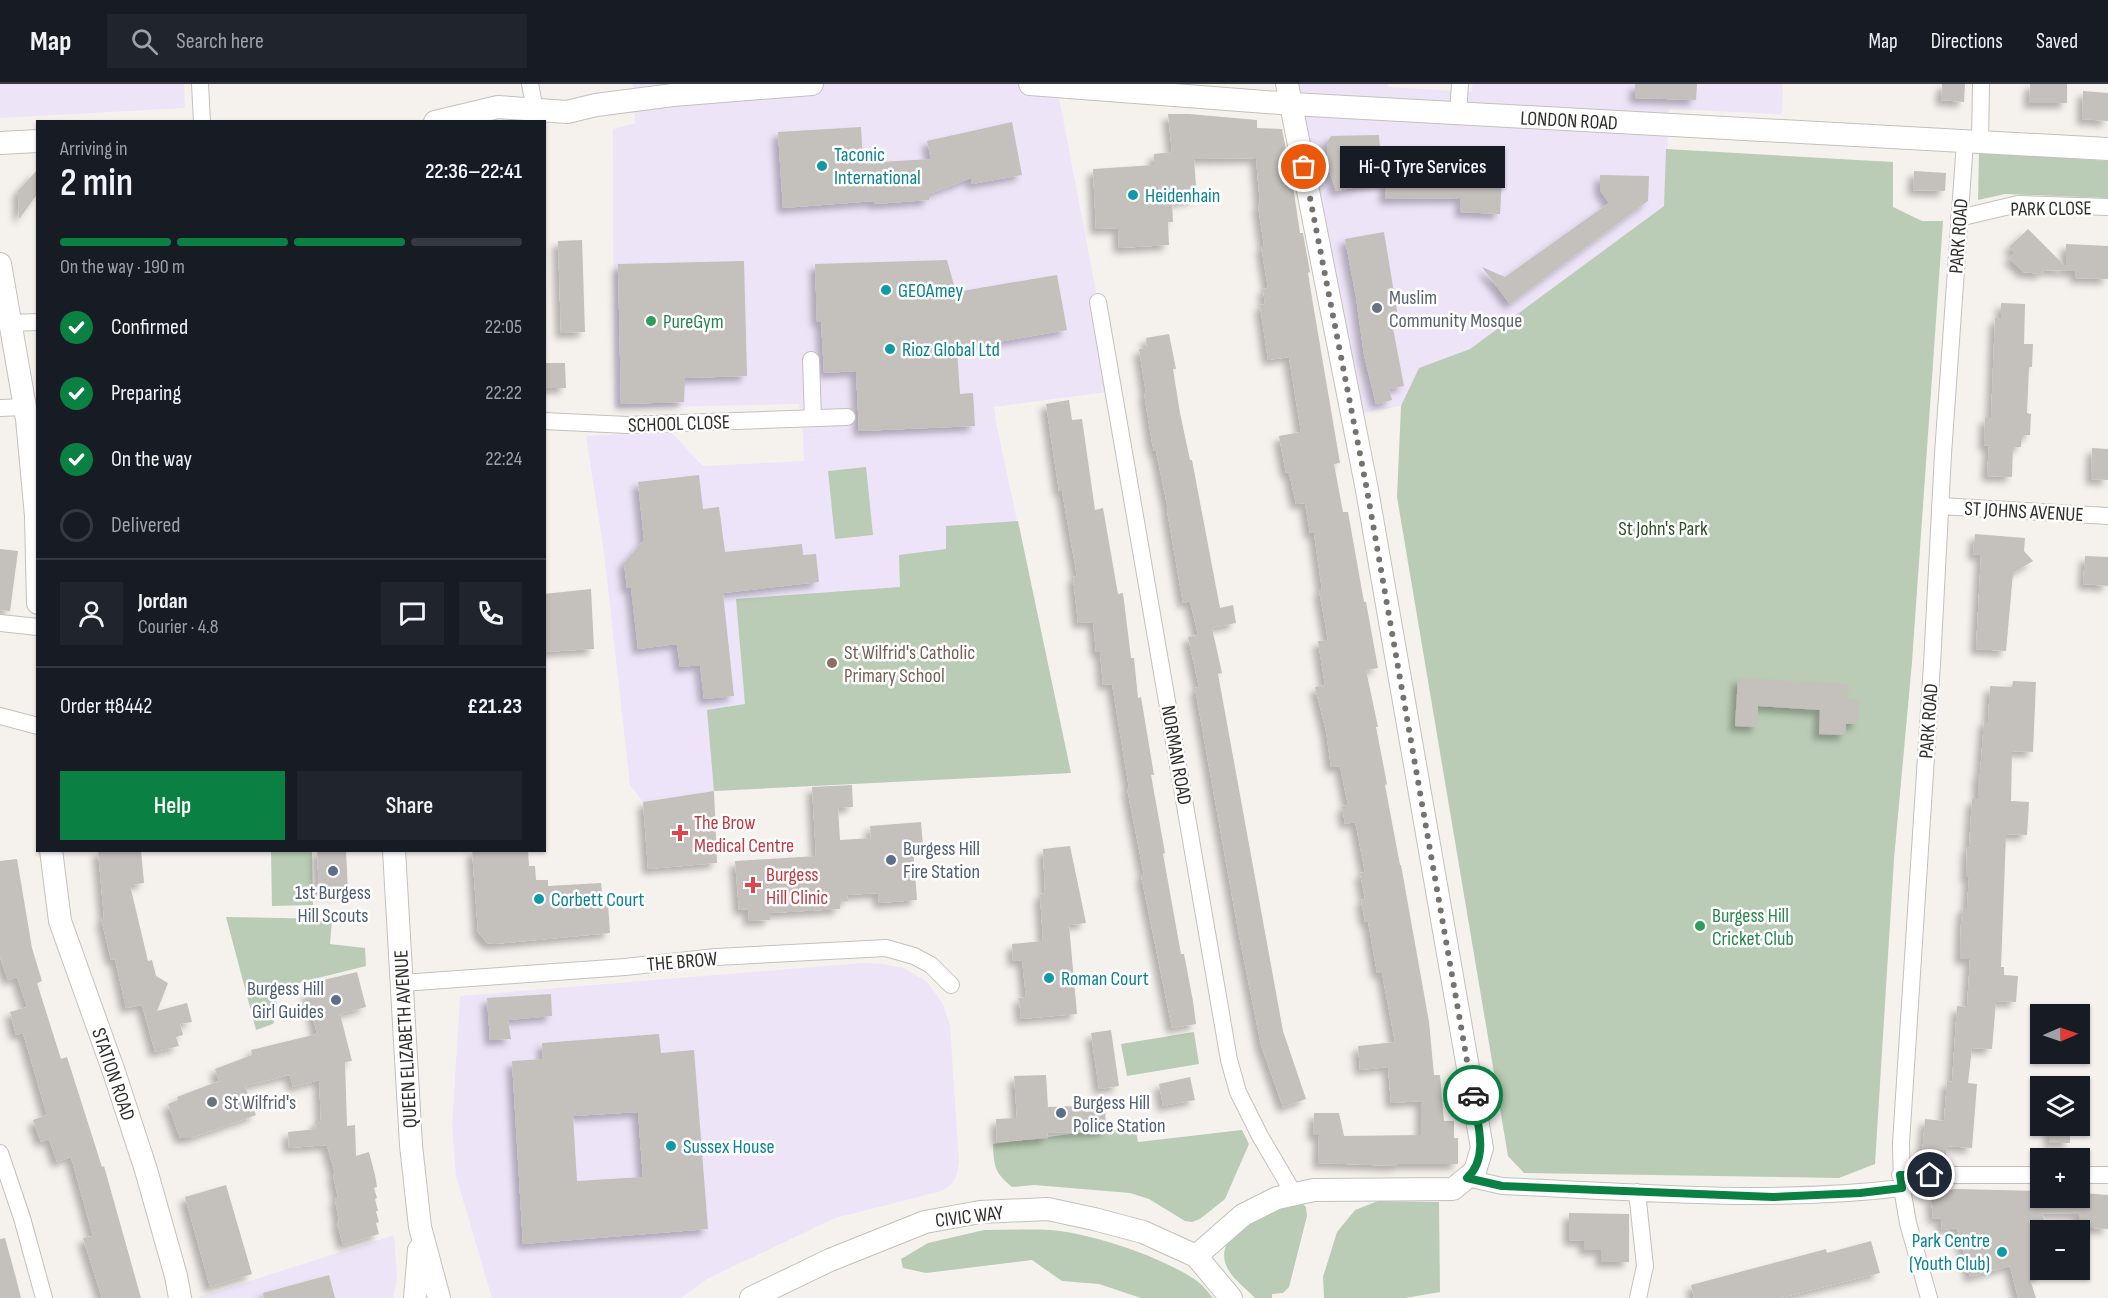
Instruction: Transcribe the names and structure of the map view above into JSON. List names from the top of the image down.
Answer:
{
  "streets": {
    "street": [
      "LONDON ROAD",
      "PARK CLOSE",
      "PARK ROAD",
      "SCHOOL CLOSE",
      "ST JOHNS AVENUE",
      "NORMAN ROAD",
      "THE BROW",
      "QUEEN ELIZABETH AVENUE",
      "STATION ROAD",
      "CIVIC WAY"
    ]
  },
  "crossings": [
    ["LONDON ROAD", "PARK ROAD"],
    ["PARK CLOSE", "PARK ROAD"],
    ["PARK ROAD", "ST JOHNS AVENUE"],
    ["THE BROW", "QUEEN ELIZABETH AVENUE"]
  ],
  "parks": ["St John's Park"],
  "places": {
    "other": [
      "Taconic International",
      "Hi-Q Tyre Services",
      "Heidenhain",
      "GEOAmey",
      "Muslim Community Mosque",
      "PureGym",
      "Rioz Global Ltd",
      "St Wilfrid's Catholic Primary School",
      "Burgess Hill Fire Station",
      "1st Burgess Hill Scouts",
      "Corbett Court",
      "Burgess Hill Cricket Club",
      "Roman Court",
      "Burgess Hill Girl Guides",
      "St Wilfrid's",
      "Burgess Hill Police Station",
      "Sussex House",
      "Park Centre (Youth Club)"
    ],
    "health": ["The Brow Medical Centre", "Burgess Hill Clinic"]
  },
  "north": "right",
  "page": {
    "header": "Map",
    "search": "Search here",
    "nav": ["Map", "Directions", "Saved"],
    "heading": ["2 min", "Arriving in", "22:36–22:41"],
    "panel": [
      "Jordan",
      "Courier · 4.8",
      "Order #8442",
      "£21.23"
    ],
    "bubble": "Hi-Q Tyre Services",
    "bar": "On the way · 190 m",
    "list": [
      ["Confirmed", "22:05"],
      ["Preparing", "22:22"],
      ["On the way", "22:24"],
      "Delivered"
    ],
    "buttons": ["Help", "Share"],
    "map_buttons": ["+", "−"]
  }
}
